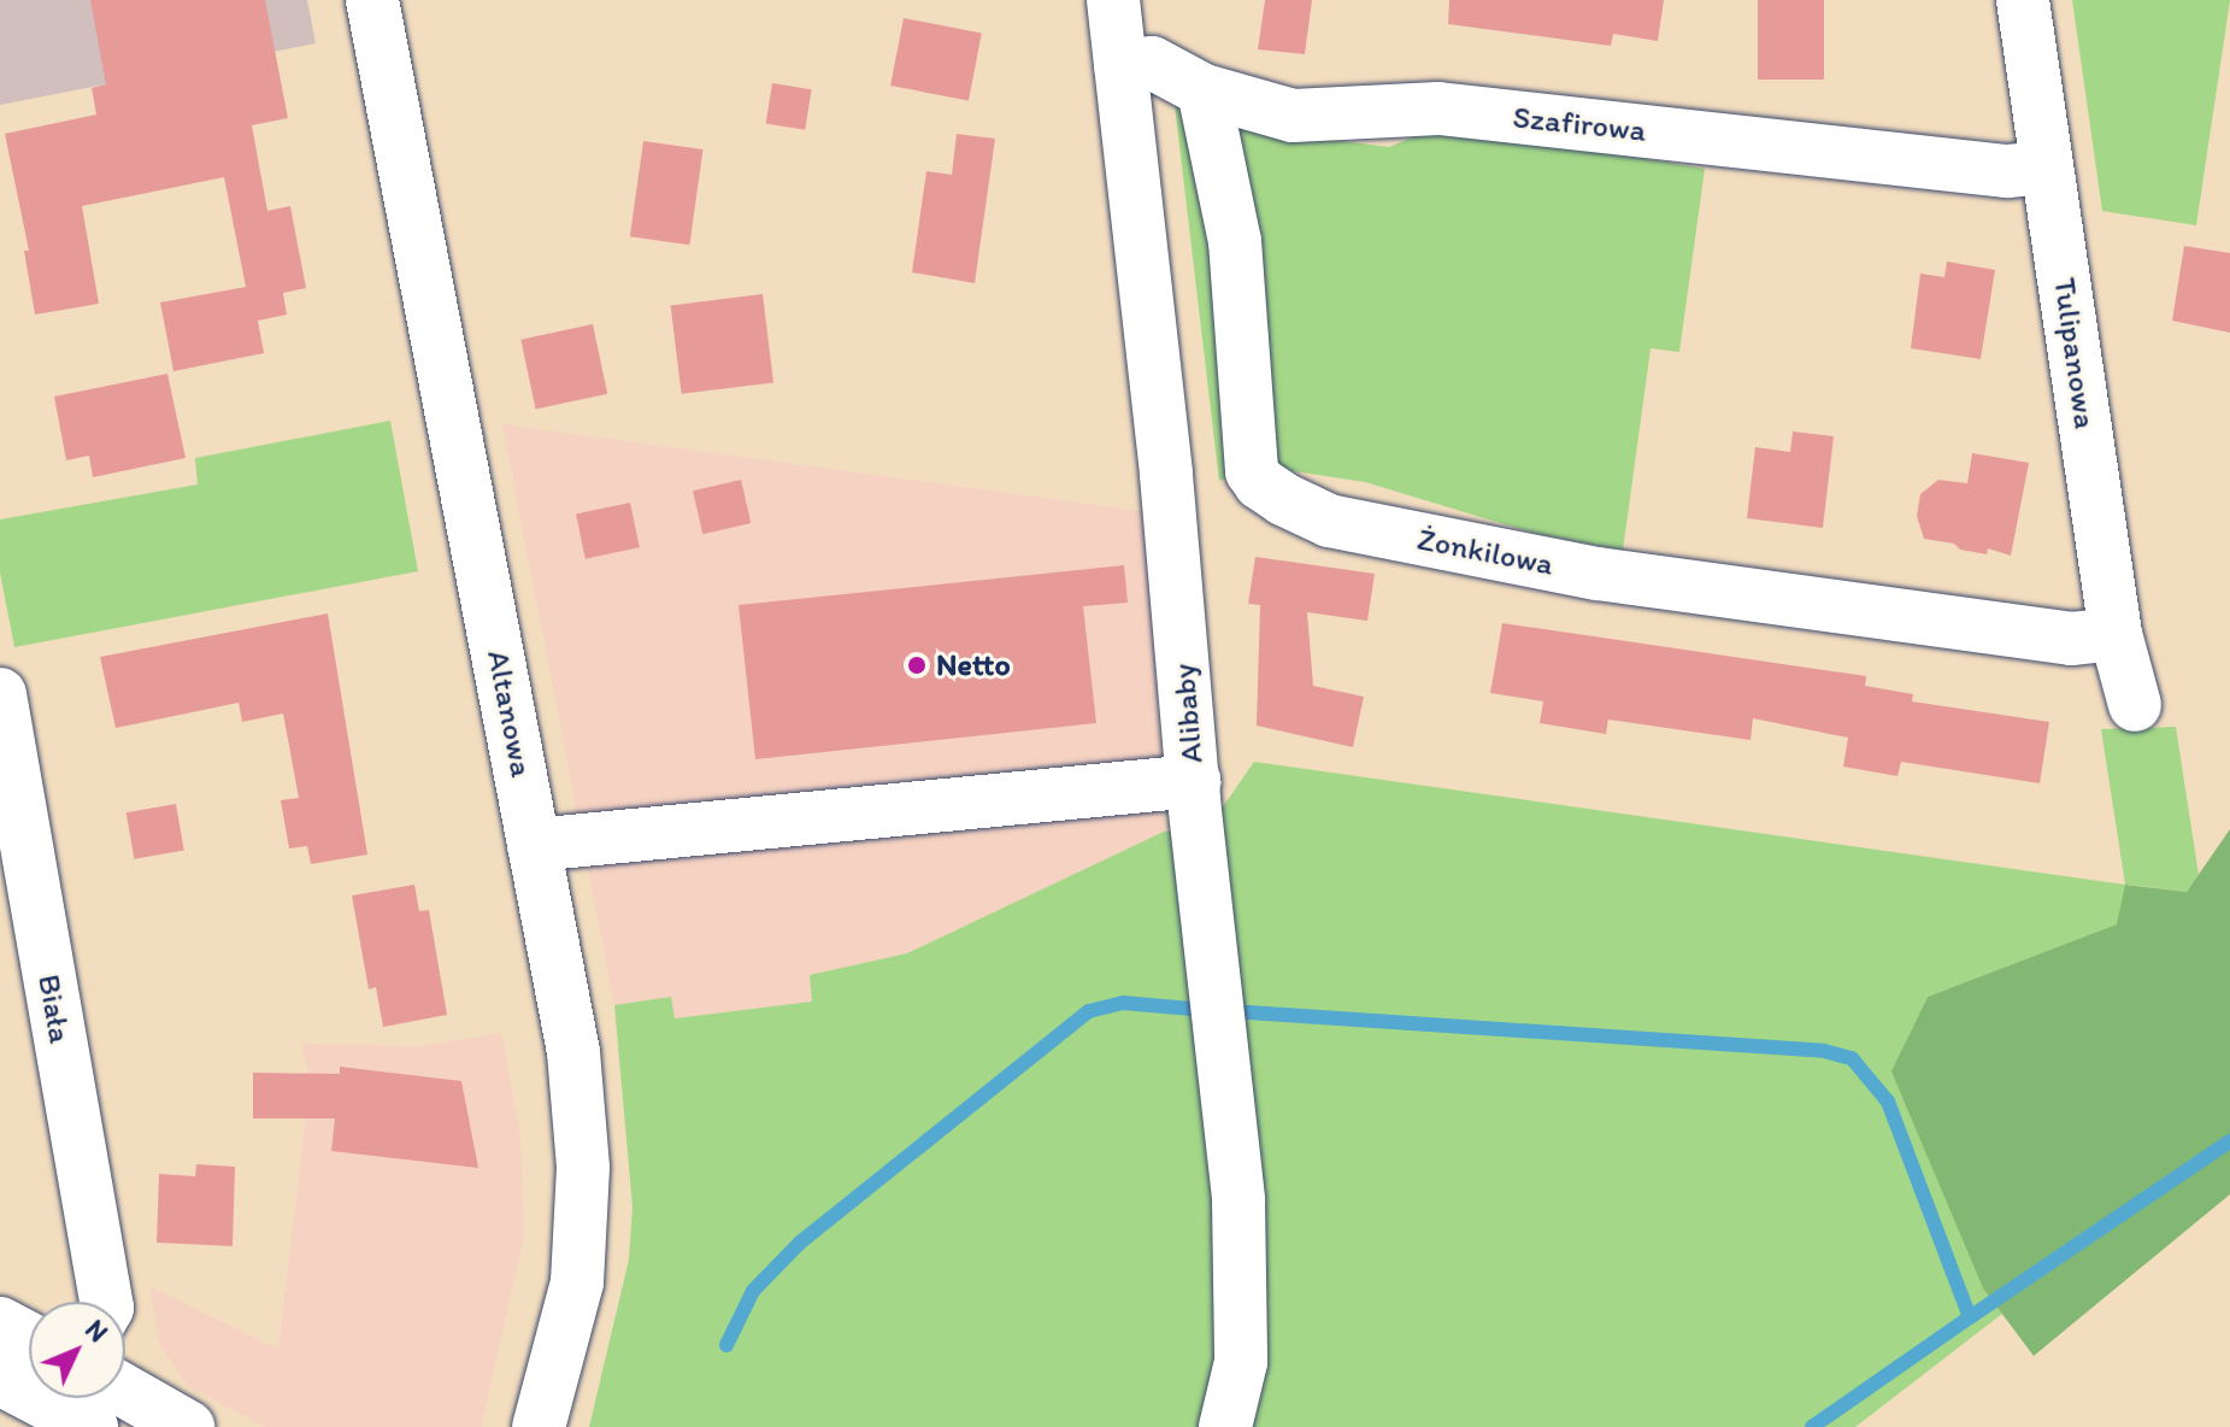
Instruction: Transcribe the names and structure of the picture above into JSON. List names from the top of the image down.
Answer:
{
  "streets": {
    "street": [
      "Szafirowa",
      "Tulipanowa",
      "Żonkilowa",
      "Altanowa",
      "Alibaby",
      "Biała"
    ]
  },
  "crossings": [
    ["Szafirowa", "Tulipanowa"],
    ["Szafirowa", "Żonkilowa"],
    ["Szafirowa", "Alibaby"],
    ["Tulipanowa", "Żonkilowa"]
  ],
  "places": ["Netto"],
  "north": "top right"
}
